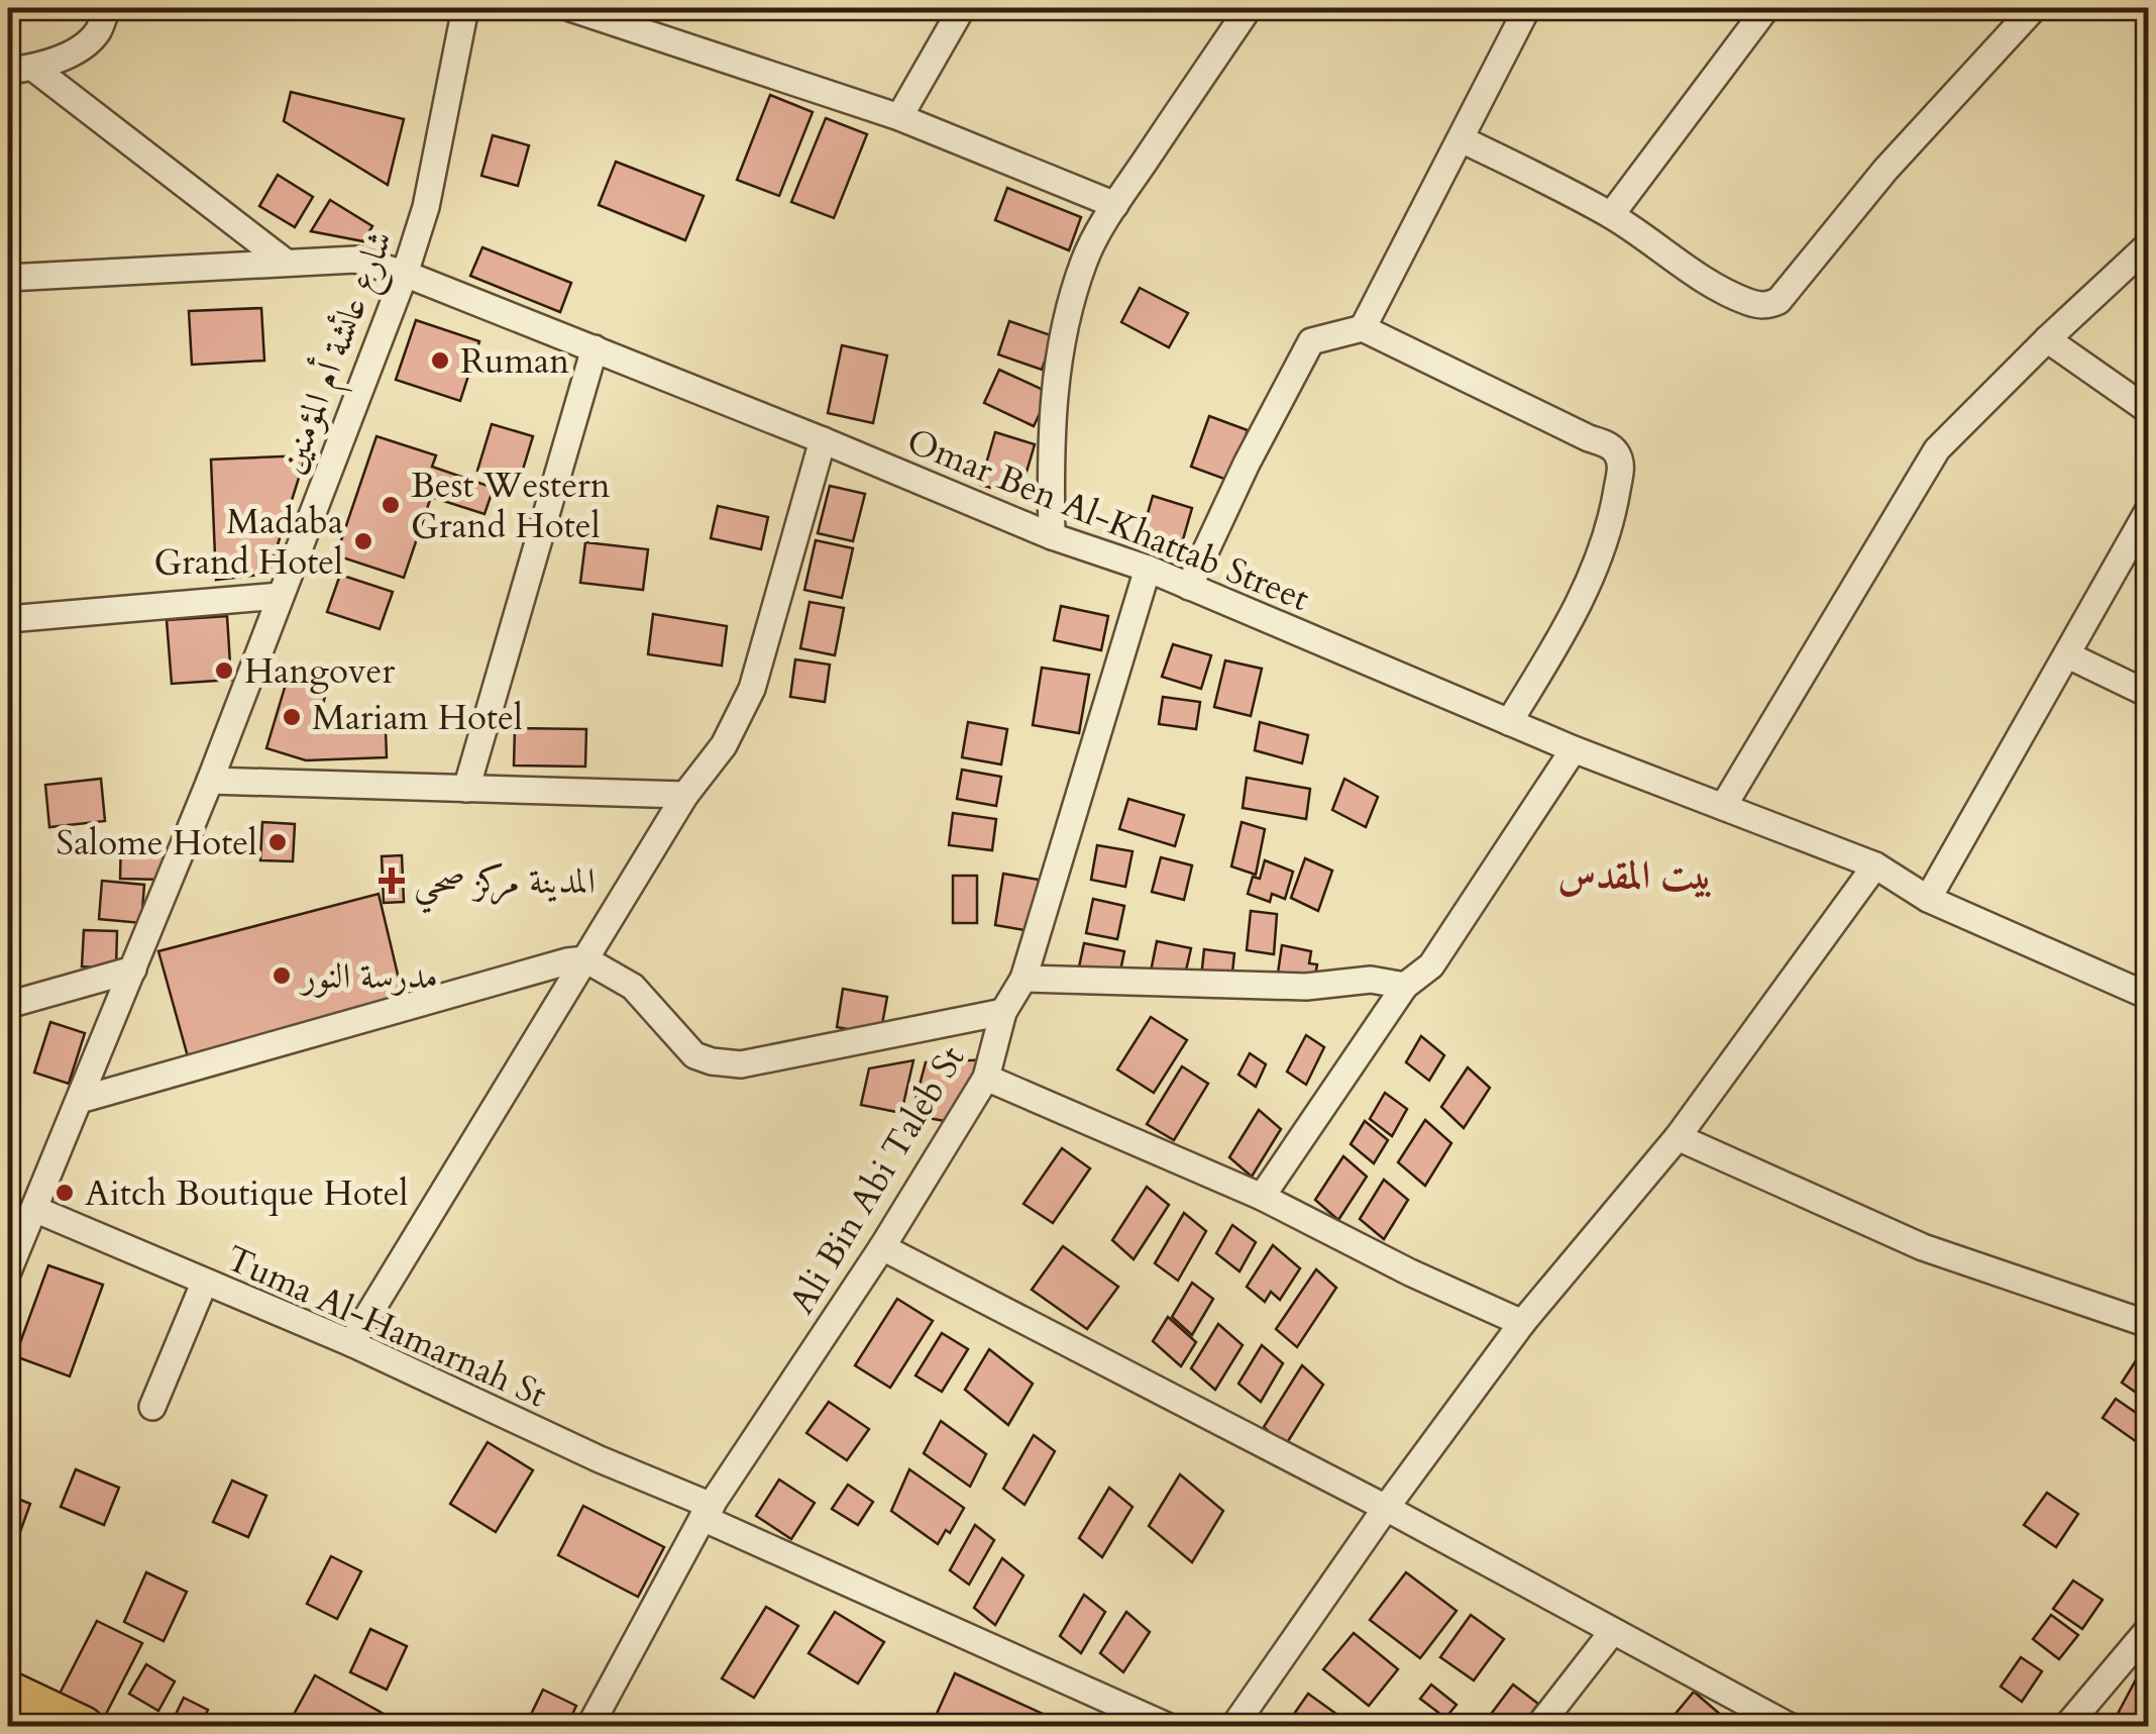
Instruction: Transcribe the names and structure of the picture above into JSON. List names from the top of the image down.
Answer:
{
  "streets": {
    "street": [
      "شارع عائشة أم المؤمنين",
      "Omar Ben Al-Khattab Street",
      "Ali Bin Abi Taleb St",
      "Tuma Al-Hamarnah St"
    ]
  },
  "crossings": [
    ["شارع عائشة أم المؤمنين", "Omar Ben Al-Khattab Street"],
    ["شارع عائشة أم المؤمنين", "Tuma Al-Hamarnah St"],
    ["Omar Ben Al-Khattab Street", "Ali Bin Abi Taleb St"],
    ["Ali Bin Abi Taleb St", "Tuma Al-Hamarnah St"]
  ],
  "districts": ["بيت المقدس"],
  "places": {
    "other": [
      "Ruman",
      "Best Western Grand Hotel",
      "Madaba Grand Hotel",
      "Hangover",
      "Mariam Hotel",
      "Salome Hotel",
      "مدرسة النور",
      "Aitch Boutique Hotel"
    ],
    "health": ["المدينة مركز صحي"]
  }
}
